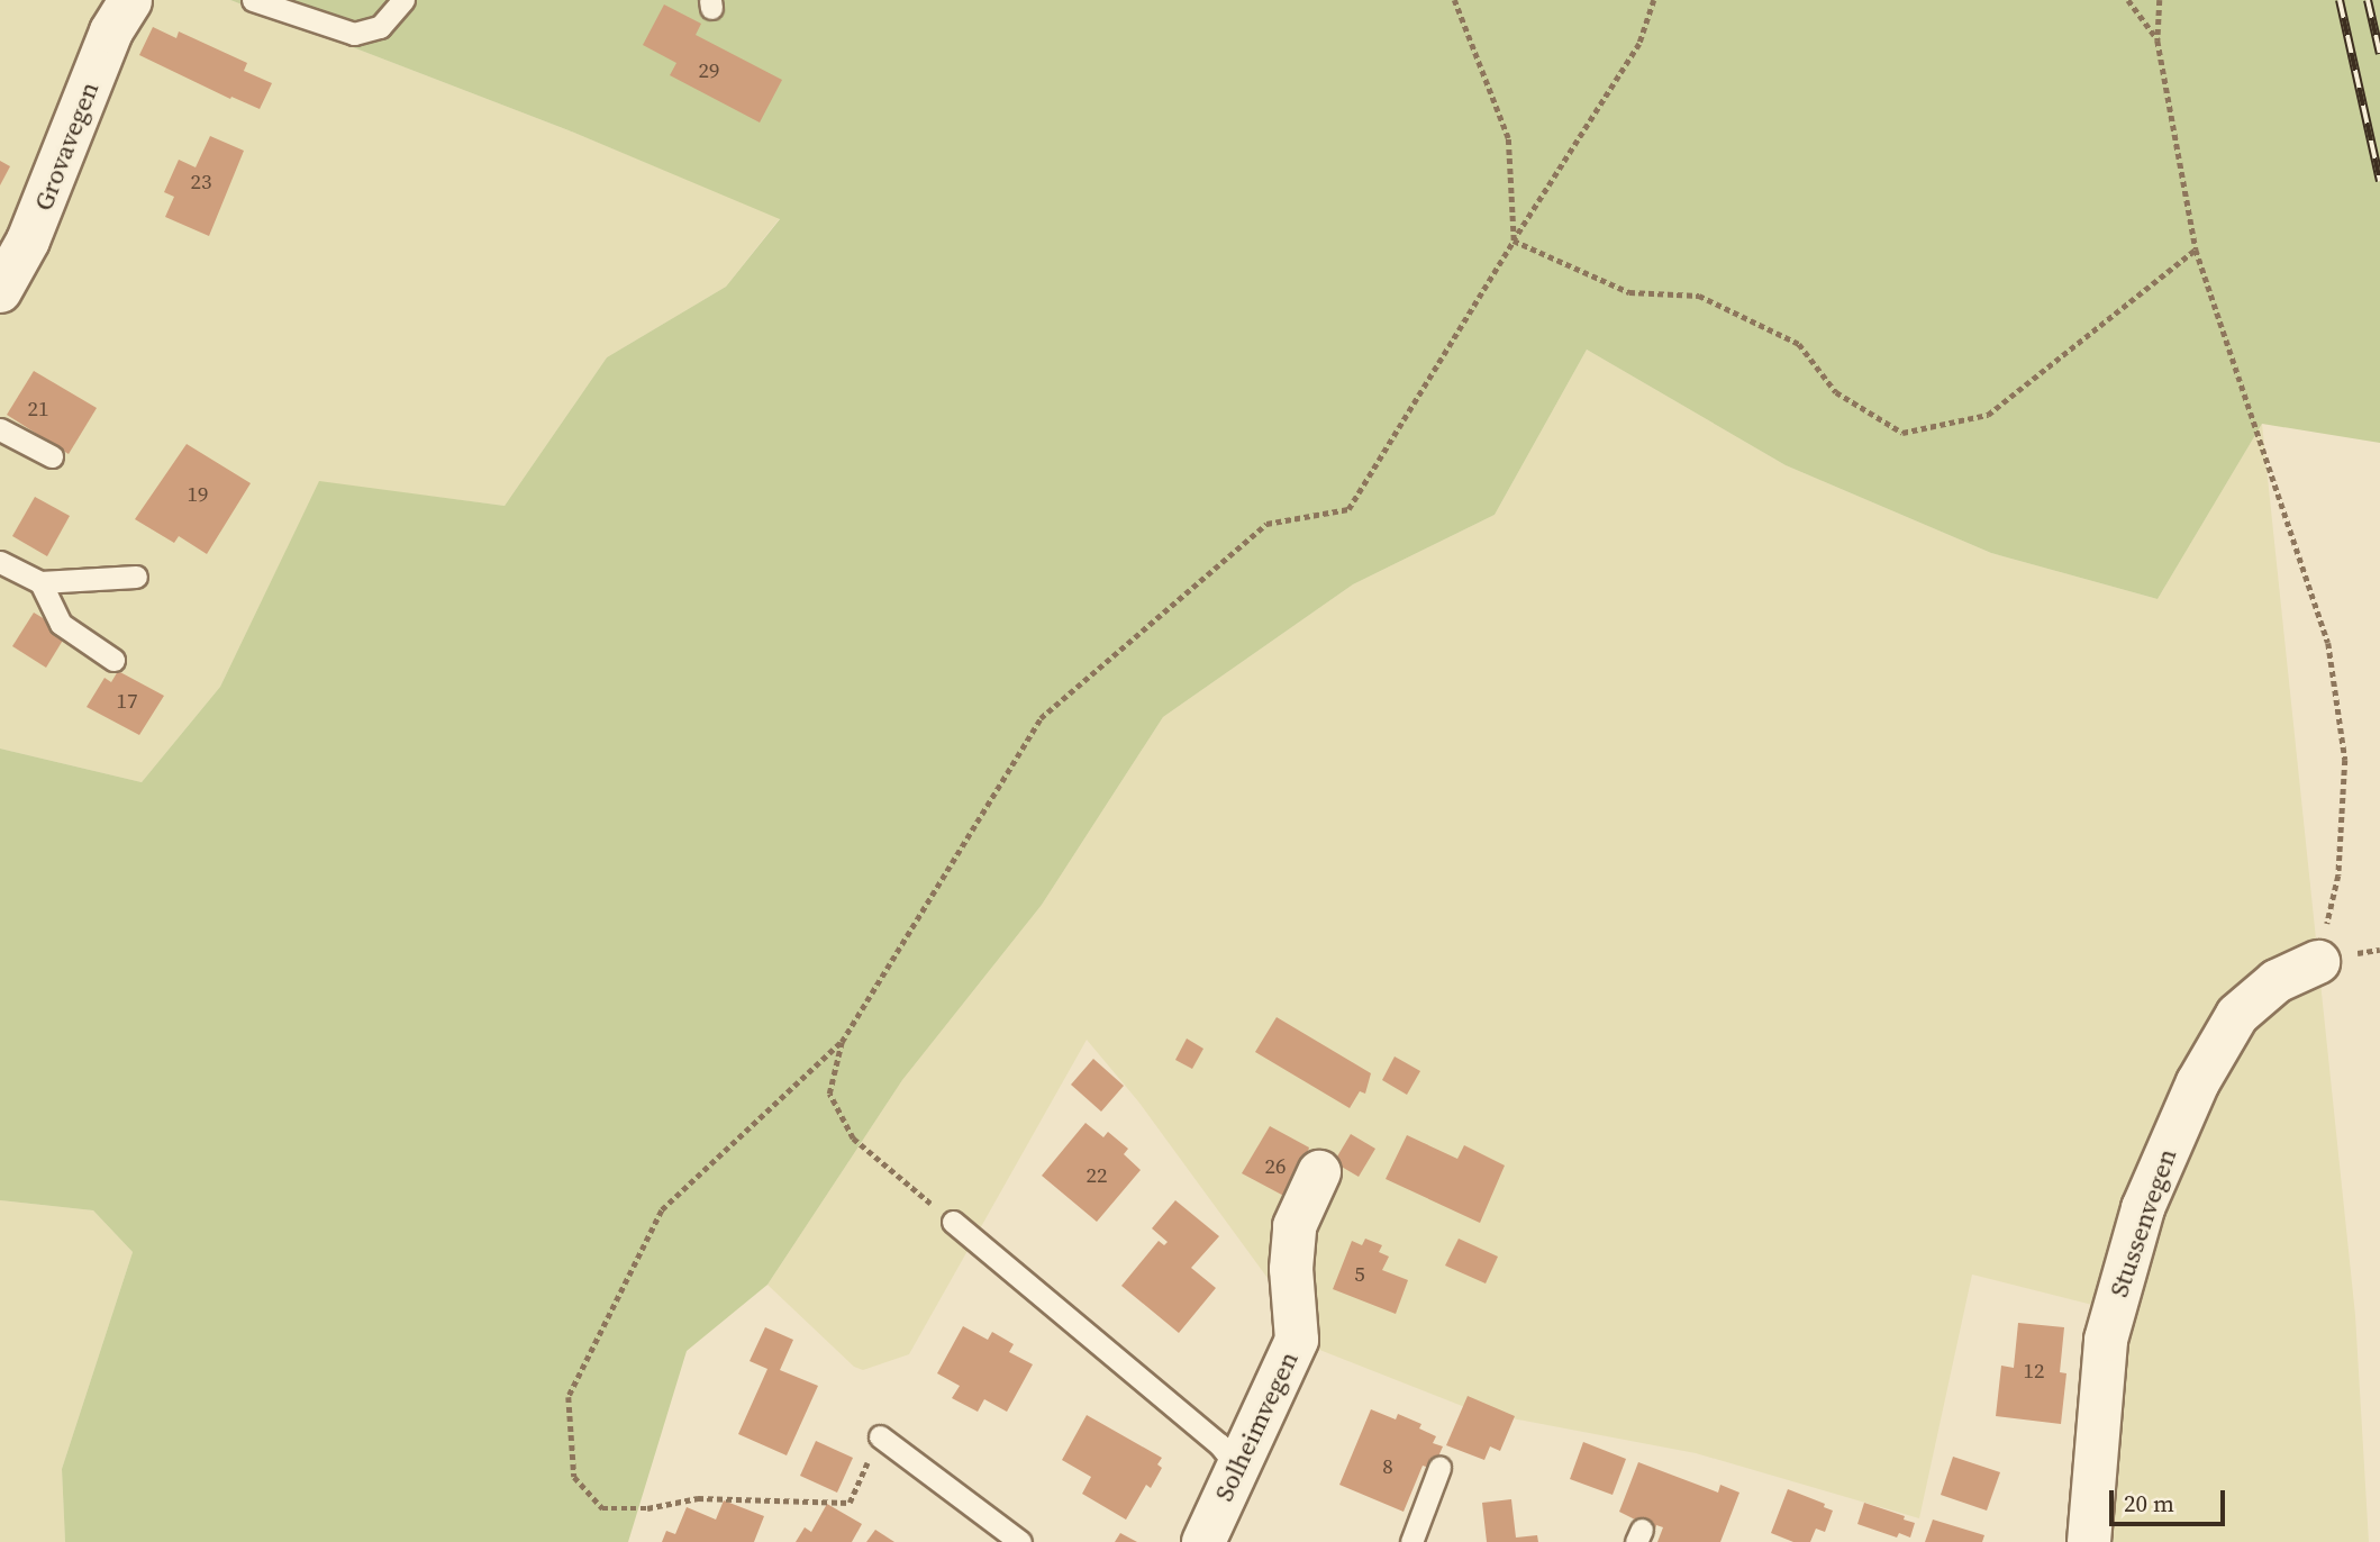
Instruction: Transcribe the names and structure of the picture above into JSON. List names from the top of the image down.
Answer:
{
  "streets": {
    "street": ["Grovavegen", "Stussenvegen", "Solheimvegen"]
  },
  "house_numbers": [
    "29",
    "23",
    "21",
    "19",
    "17",
    "26",
    "22",
    "5",
    "12",
    "8"
  ],
  "scale_bar": "20 m"
}
